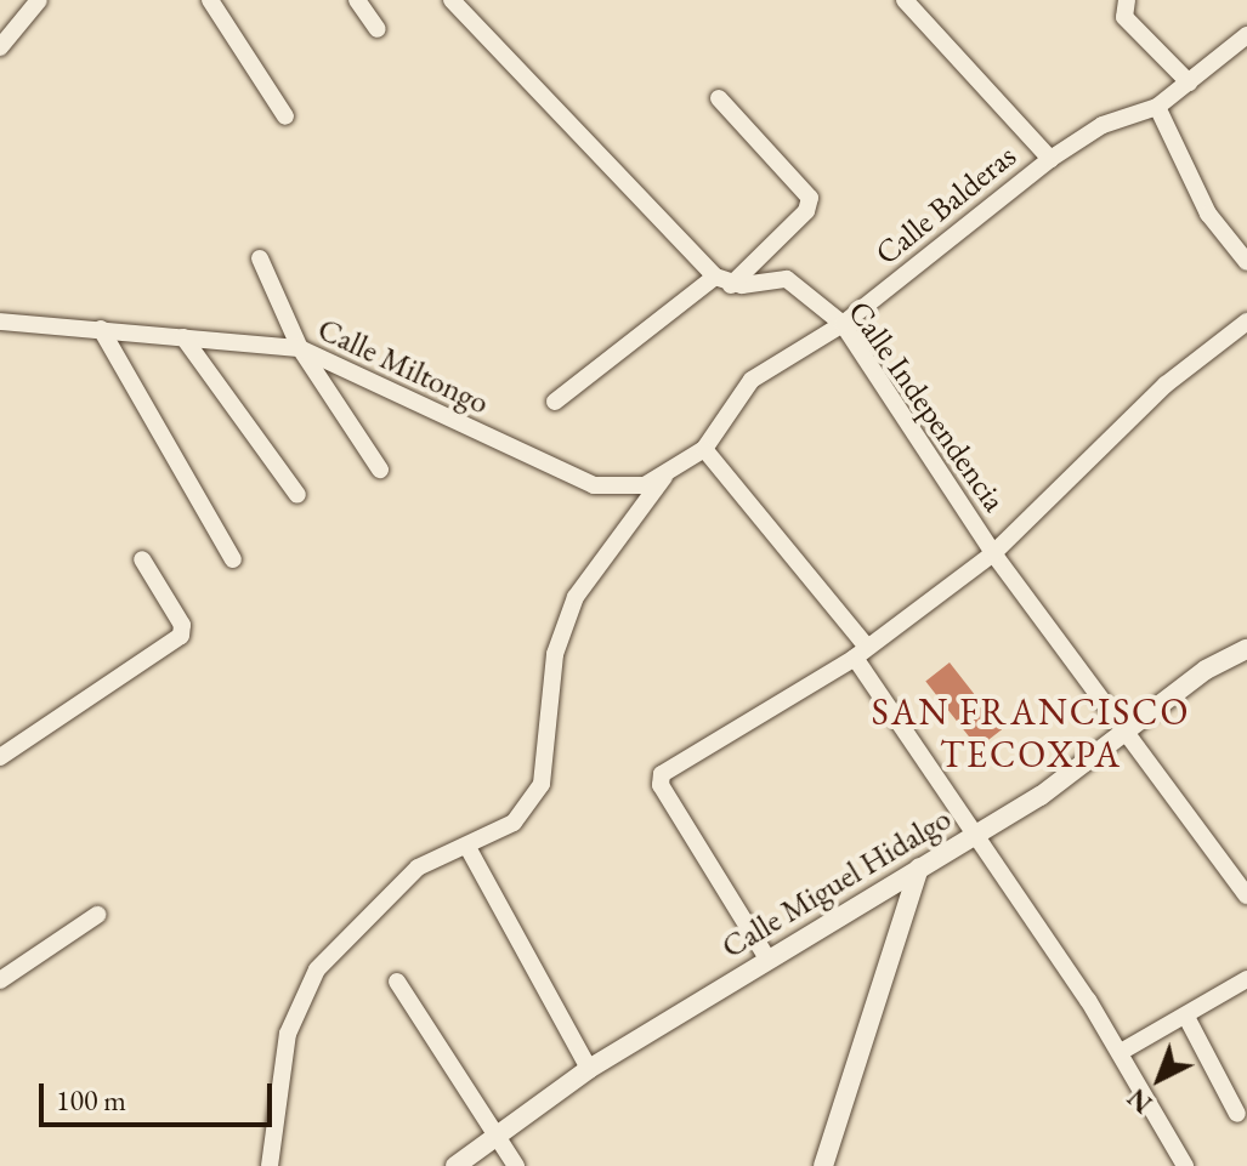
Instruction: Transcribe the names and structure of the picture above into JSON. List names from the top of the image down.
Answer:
{
  "streets": {
    "street": [
      "Calle Balderas",
      "Calle Miltongo",
      "Calle Independencia",
      "Calle Miguel Hidalgo"
    ]
  },
  "crossings": [
    ["Calle Balderas", "Calle Miltongo"],
    ["Calle Balderas", "Calle Independencia"],
    ["Calle Independencia", "Calle Miguel Hidalgo"]
  ],
  "districts": ["SAN FRANCISCO TECOXPA"],
  "scale_bar": "100 m",
  "north": "bottom left"
}
